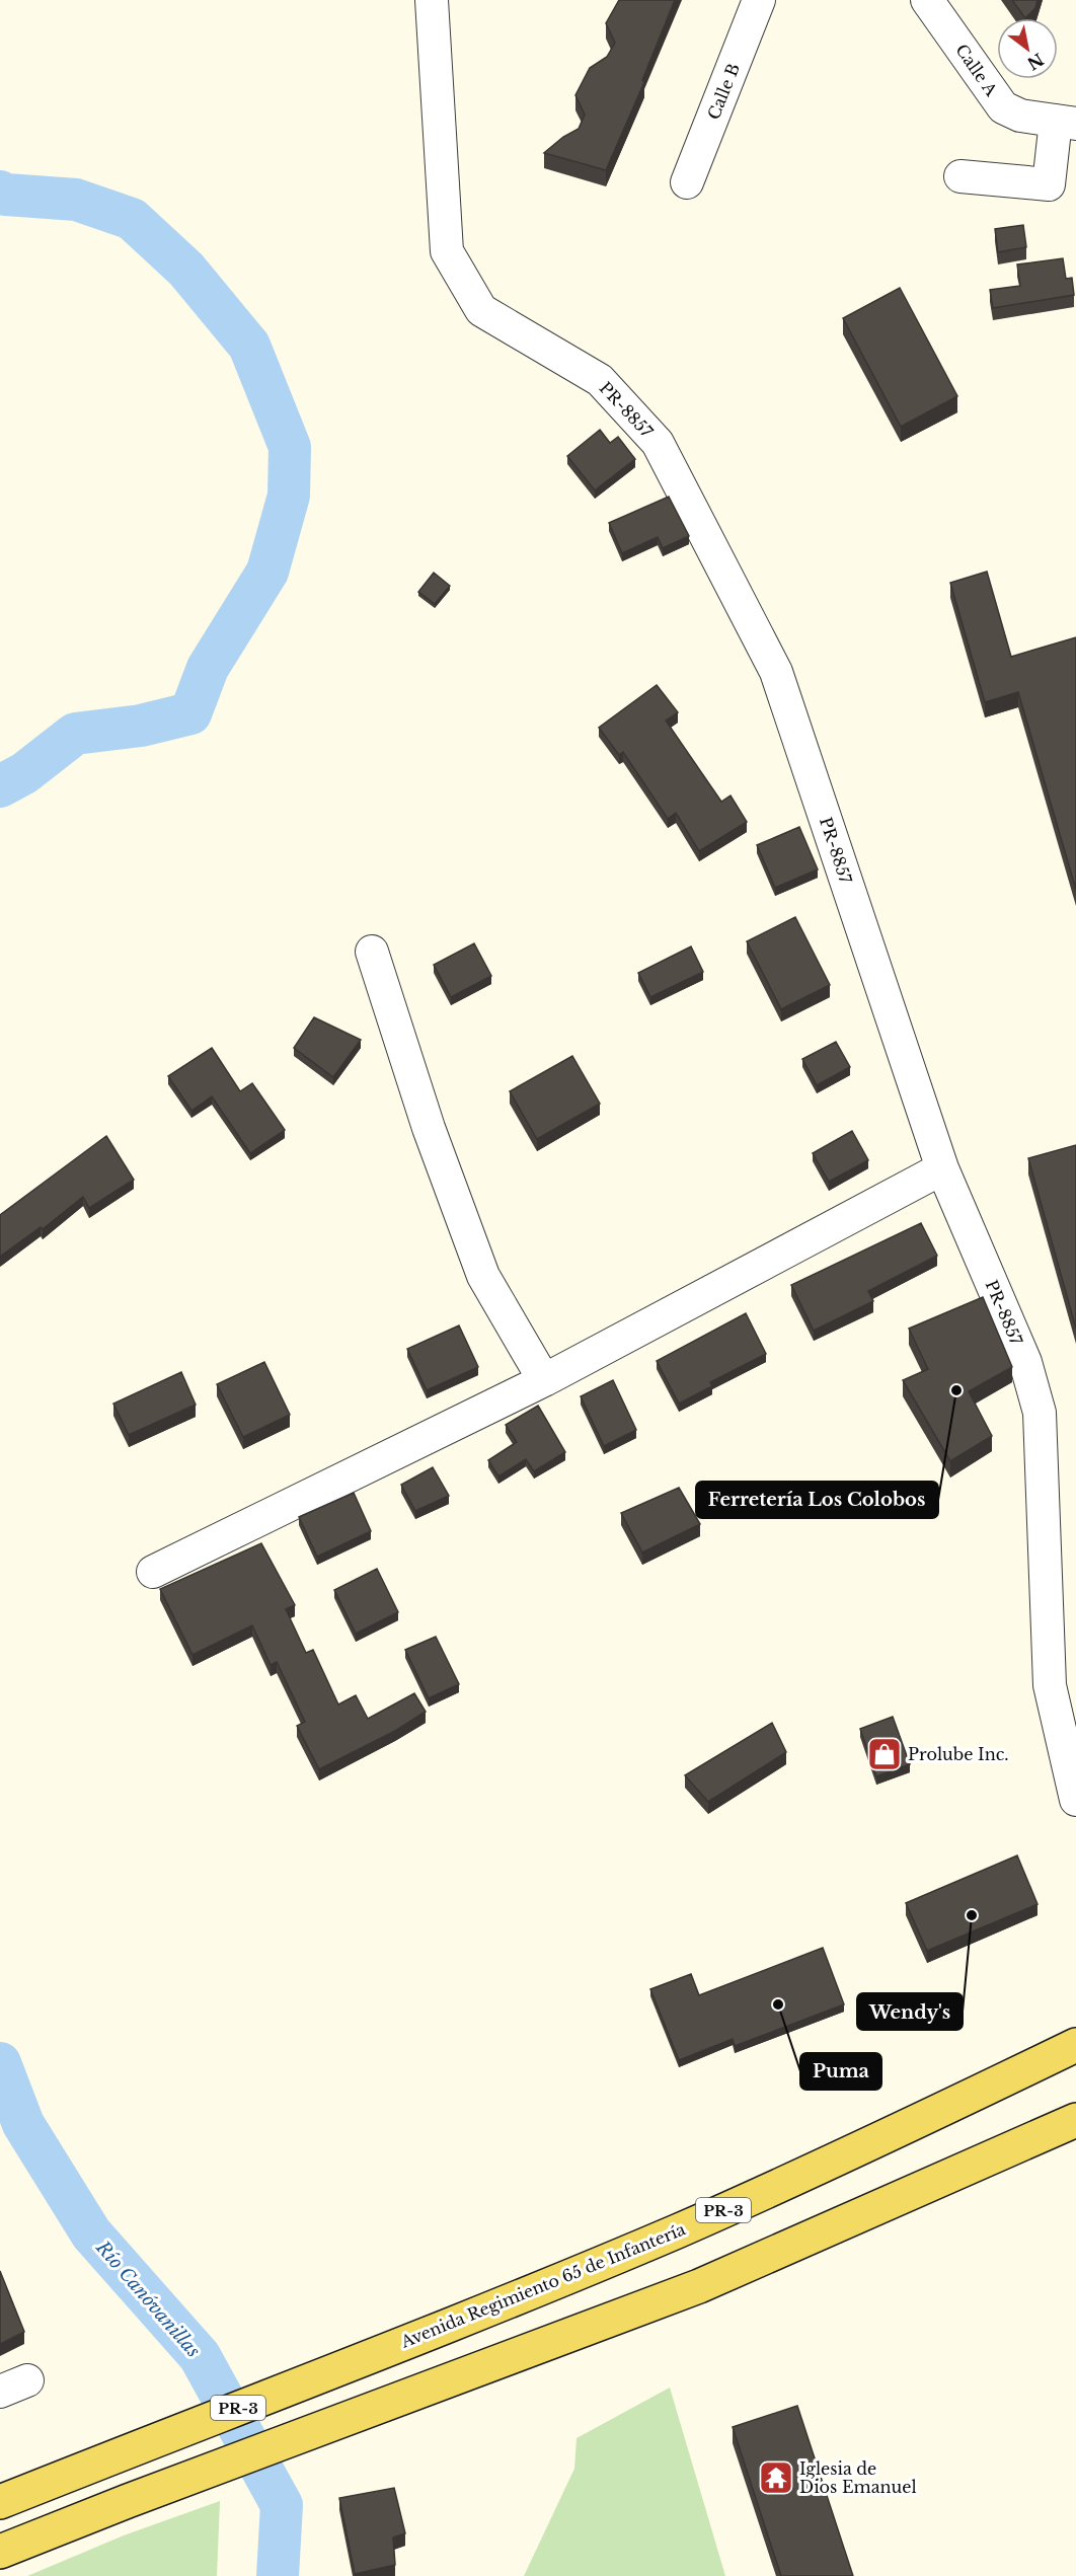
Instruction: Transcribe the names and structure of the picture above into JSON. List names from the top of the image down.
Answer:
{
  "streets": {
    "main road": ["PR-3", "Avenida Regimiento 65 de Infantería"],
    "street": ["Calle A", "Calle B", "PR-8857"]
  },
  "water": ["Río Canóvanillas"],
  "places": {
    "other": ["Ferretería Los Colobos", "Wendy's", "Puma"],
    "shop": ["Prolube Inc."],
    "temple": ["Iglesia de Dios Emanuel"]
  },
  "north": "bottom right"
}
